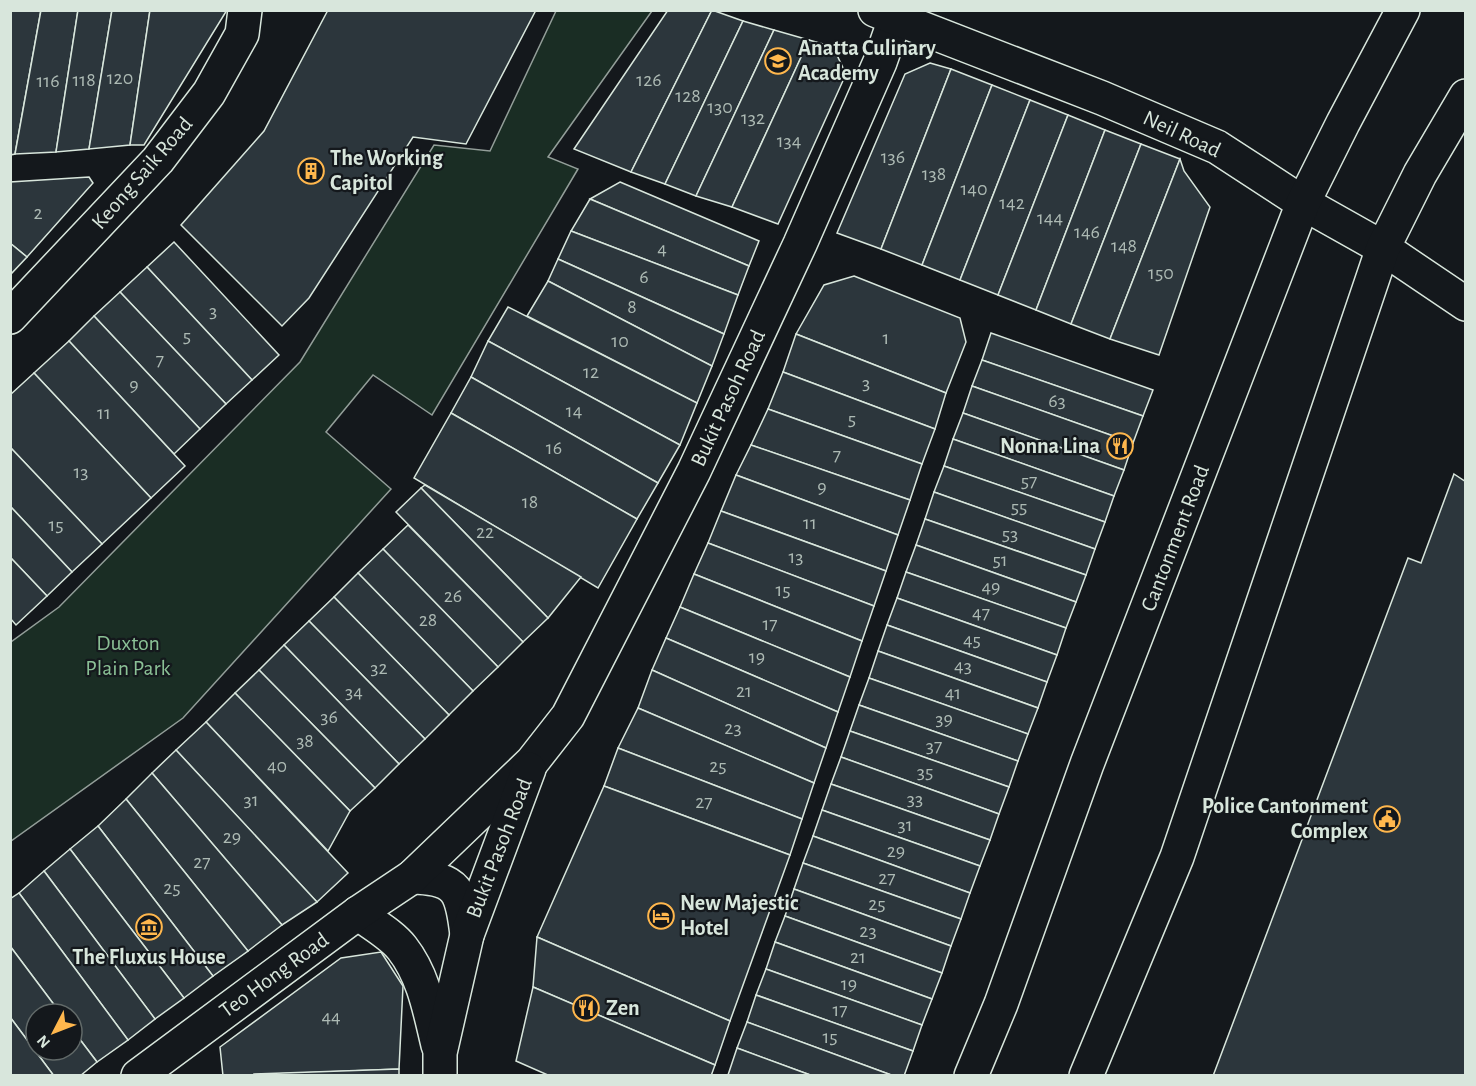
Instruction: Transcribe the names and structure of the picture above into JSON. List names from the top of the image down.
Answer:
{
  "streets": {
    "main road": [
      "Neil Road",
      "Keong Saik Road",
      "Bukit Pasoh Road",
      "Cantonment Road",
      "Teo Hong Road"
    ]
  },
  "crossings": [
    ["Neil Road", "Bukit Pasoh Road"],
    ["Neil Road", "Cantonment Road"],
    ["Bukit Pasoh Road", "Teo Hong Road"]
  ],
  "parks": ["Duxton Plain Park"],
  "places": {
    "school or university": ["Anatta Culinary Academy"],
    "building": ["The Working Capitol"],
    "restaurant": ["Nonna Lina", "Zen"],
    "public building": ["Police Cantonment Complex"],
    "hotel": ["New Majestic Hotel"],
    "museum": ["The Fluxus House"]
  },
  "house_numbers": [
    "120",
    "118",
    "126",
    "116",
    "128",
    "130",
    "132",
    "134",
    "136",
    "138",
    "140",
    "142",
    "2",
    "144",
    "146",
    "148",
    "4",
    "150",
    "6",
    "8",
    "3",
    "5",
    "1",
    "10",
    "7",
    "12",
    "3",
    "9",
    "63",
    "14",
    "11",
    "5",
    "16",
    "7",
    "13",
    "57",
    "9",
    "18",
    "55",
    "11",
    "15",
    "22",
    "53",
    "13",
    "51",
    "49",
    "15",
    "26",
    "47",
    "28",
    "17",
    "45",
    "19",
    "43",
    "32",
    "21",
    "34",
    "41",
    "36",
    "39",
    "23",
    "38",
    "37",
    "40",
    "25",
    "35",
    "33",
    "31",
    "27",
    "31",
    "29",
    "29",
    "27",
    "27",
    "25",
    "25",
    "23",
    "21",
    "19",
    "17",
    "44",
    "15"
  ],
  "north": "bottom left"
}
